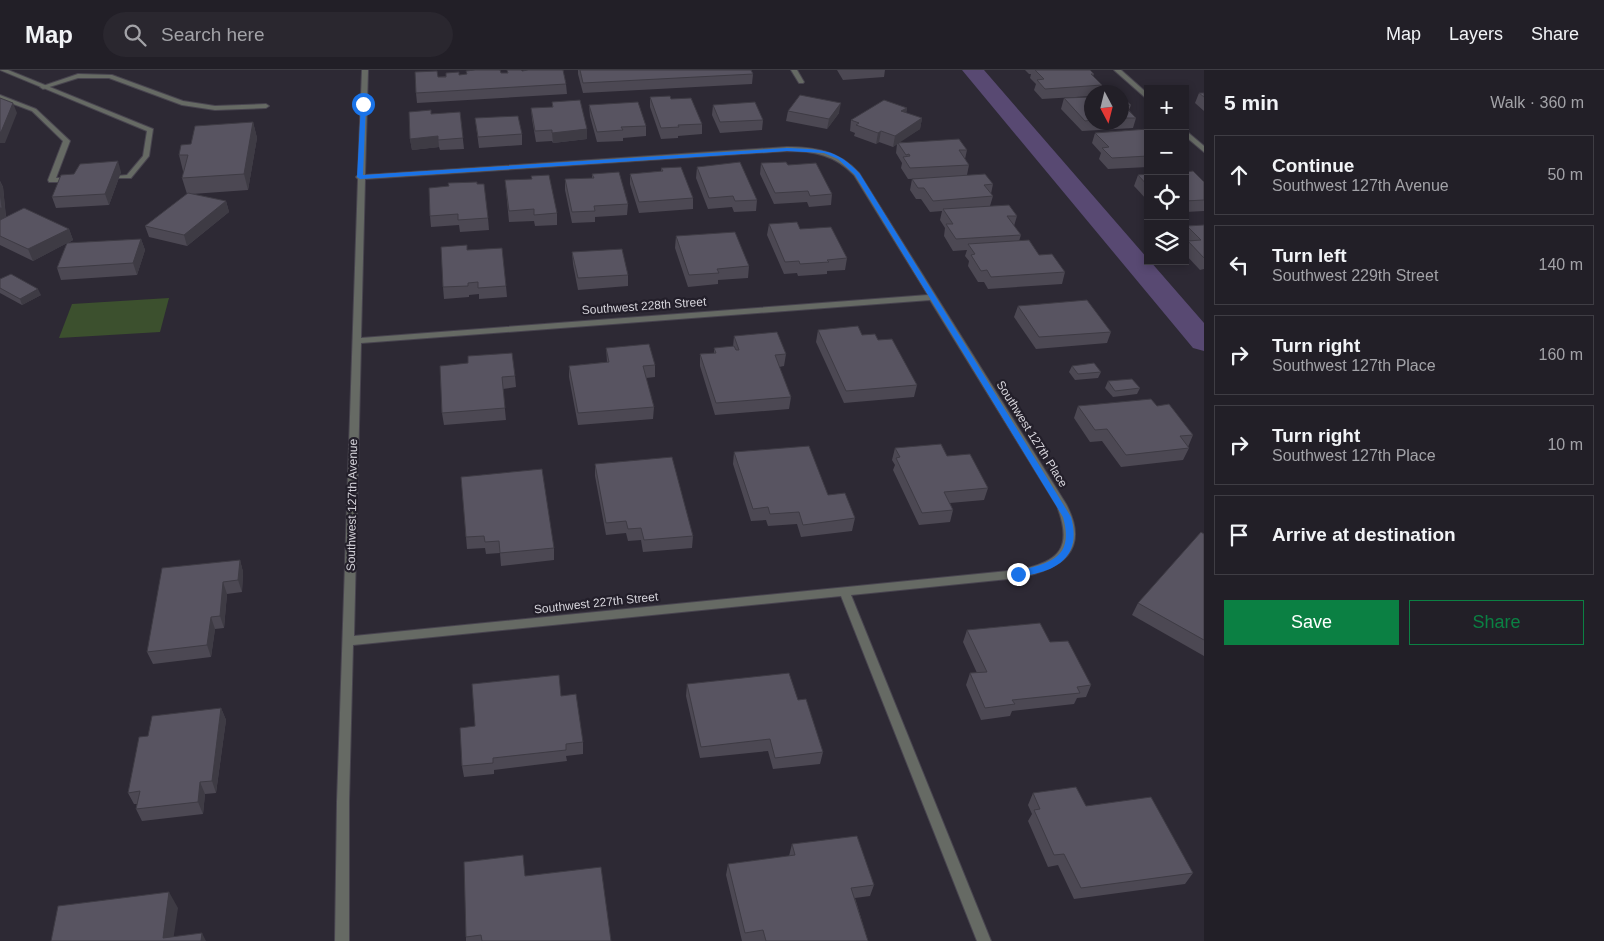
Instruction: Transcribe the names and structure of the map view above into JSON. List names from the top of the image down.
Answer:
{
  "streets": {
    "street": [
      "Southwest 228th Street",
      "Southwest 127th Place",
      "Southwest 127th Avenue",
      "Southwest 227th Street"
    ]
  },
  "crossings": [
    ["Southwest 228th Street", "Southwest 127th Place"],
    ["Southwest 228th Street", "Southwest 127th Avenue"],
    ["Southwest 127th Place", "Southwest 127th Avenue"],
    ["Southwest 127th Place", "Southwest 227th Street"],
    ["Southwest 127th Avenue", "Southwest 227th Street"]
  ],
  "north": "bottom",
  "page": {
    "header": "Map",
    "search": "Search here",
    "nav": ["Map", "Layers", "Share"],
    "heading": ["5 min", "Walk · 360 m"],
    "map_buttons": ["+", "−"],
    "list": [
      ["Continue", "Southwest 127th Avenue", "50 m"],
      ["Turn left", "Southwest 229th Street", "140 m"],
      ["Turn right", "Southwest 127th Place", "160 m"],
      ["Turn right", "Southwest 127th Place", "10 m"],
      "Arrive at destination"
    ],
    "buttons": ["Save", "Share"]
  }
}
